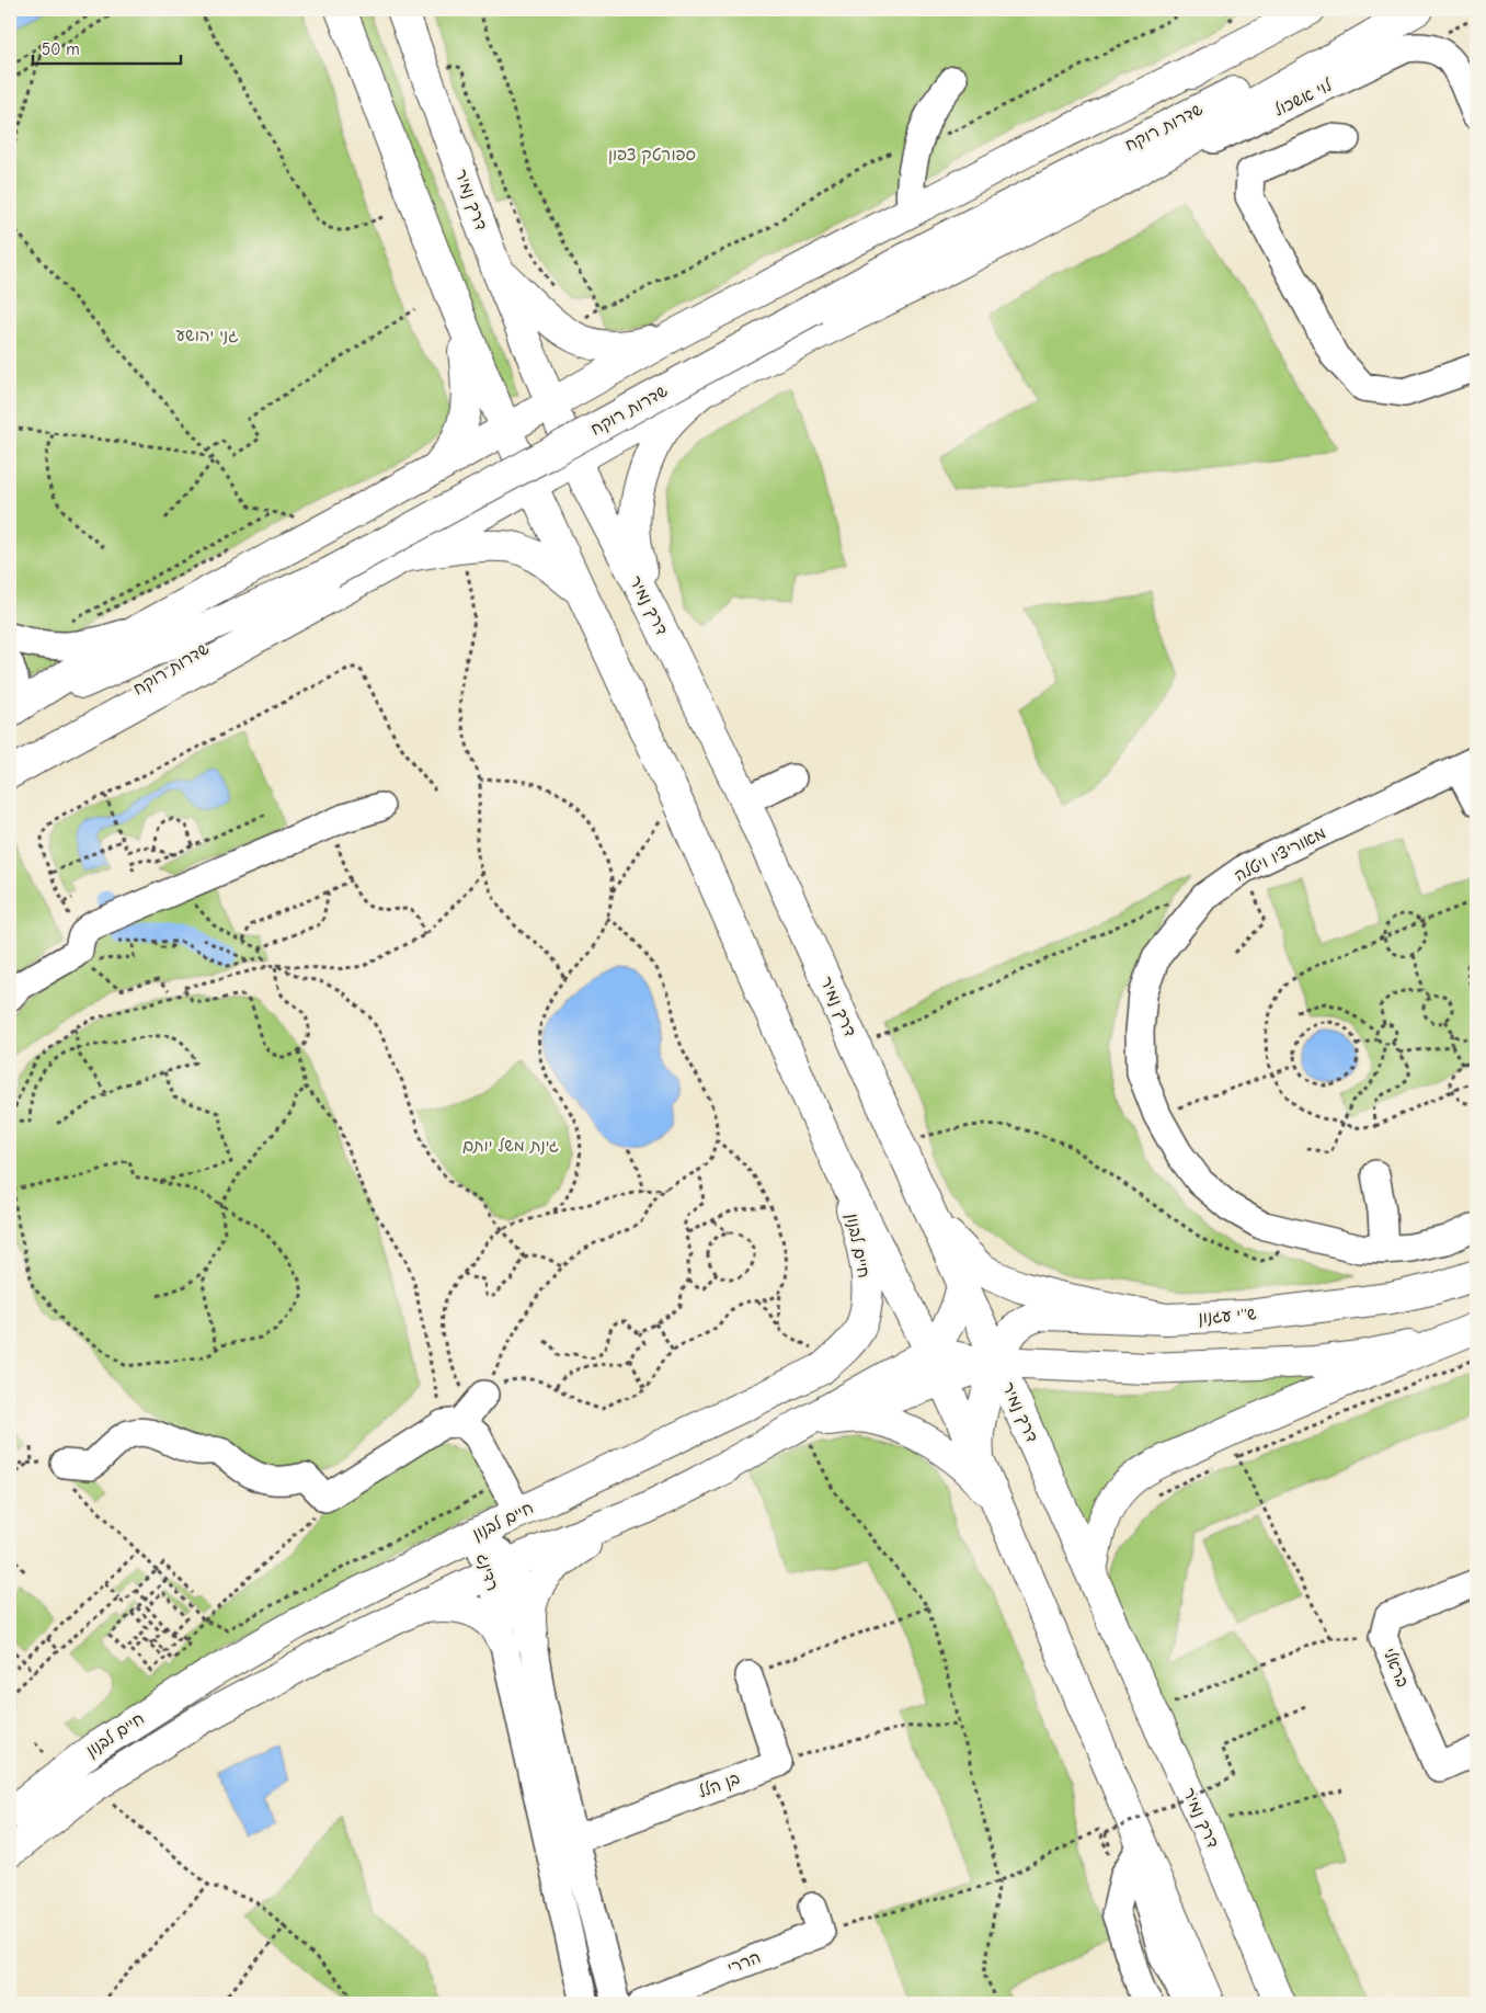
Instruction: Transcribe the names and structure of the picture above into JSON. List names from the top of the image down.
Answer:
{
  "streets": {
    "main road": [
      "שדרות רוקח",
      "דרך נמיר",
      "חיים לבנון",
      "ש''י עגנון"
    ],
    "street": [
      "לוי אשכול",
      "מאוריציו ויטלה",
      "רדינג",
      "בראלי",
      "בן הלל",
      "הררי"
    ]
  },
  "crossings": [
    ["דרך נמיר", "ש''י עגנון"],
    ["חיים לבנון", "רדינג"],
    ["רדינג", "בן הלל"]
  ],
  "parks": ["ספורטק צפון", "גני יהושע", "גינת משל יותם"],
  "scale_bar": "50 m"
}
